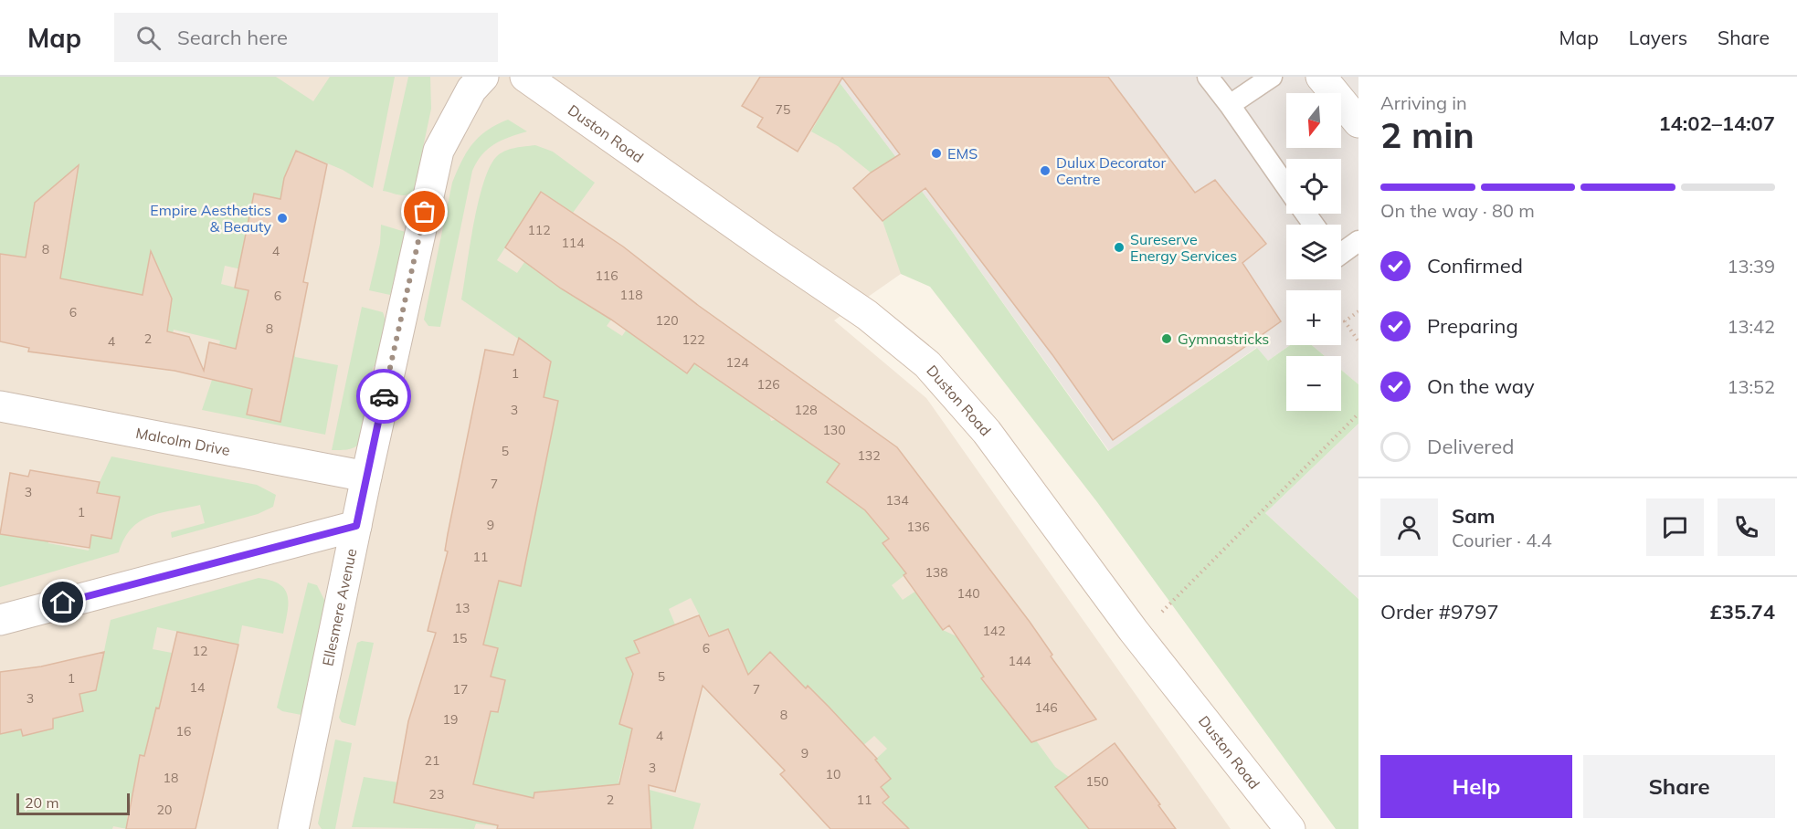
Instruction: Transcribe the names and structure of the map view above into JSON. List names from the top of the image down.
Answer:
{
  "streets": {
    "street": ["Duston Road", "Malcolm Drive", "Ellesmere Avenue"]
  },
  "crossings": [
    ["Malcolm Drive", "Ellesmere Avenue"]
  ],
  "places": [
    "EMS",
    "Dulux Decorator Centre",
    "Empire Aesthetics & Beauty",
    "Sureserve Energy Services",
    "Gymnastricks"
  ],
  "house_numbers": [
    "75",
    "112",
    "114",
    "8",
    "4",
    "116",
    "118",
    "6",
    "6",
    "120",
    "8",
    "2",
    "122",
    "4",
    "124",
    "1",
    "126",
    "3",
    "128",
    "130",
    "5",
    "132",
    "7",
    "3",
    "134",
    "1",
    "9",
    "136",
    "11",
    "138",
    "140",
    "13",
    "142",
    "15",
    "6",
    "12",
    "144",
    "5",
    "1",
    "14",
    "17",
    "7",
    "3",
    "146",
    "8",
    "19",
    "16",
    "4",
    "9",
    "21",
    "3",
    "10",
    "18",
    "150",
    "23",
    "2",
    "11",
    "20"
  ],
  "scale_bar": "20 m",
  "north": "bottom",
  "page": {
    "header": "Map",
    "search": "Search here",
    "nav": ["Map", "Layers", "Share"],
    "heading": ["2 min", "Arriving in", "14:02–14:07"],
    "panel": [
      "Sam",
      "Courier · 4.4",
      "Order #9797",
      "£35.74"
    ],
    "map_buttons": ["+", "−"],
    "bar": "On the way · 80 m",
    "list": [
      ["Confirmed", "13:39"],
      ["Preparing", "13:42"],
      ["On the way", "13:52"],
      "Delivered"
    ],
    "buttons": ["Help", "Share"],
    "scale": "20 m"
  }
}
